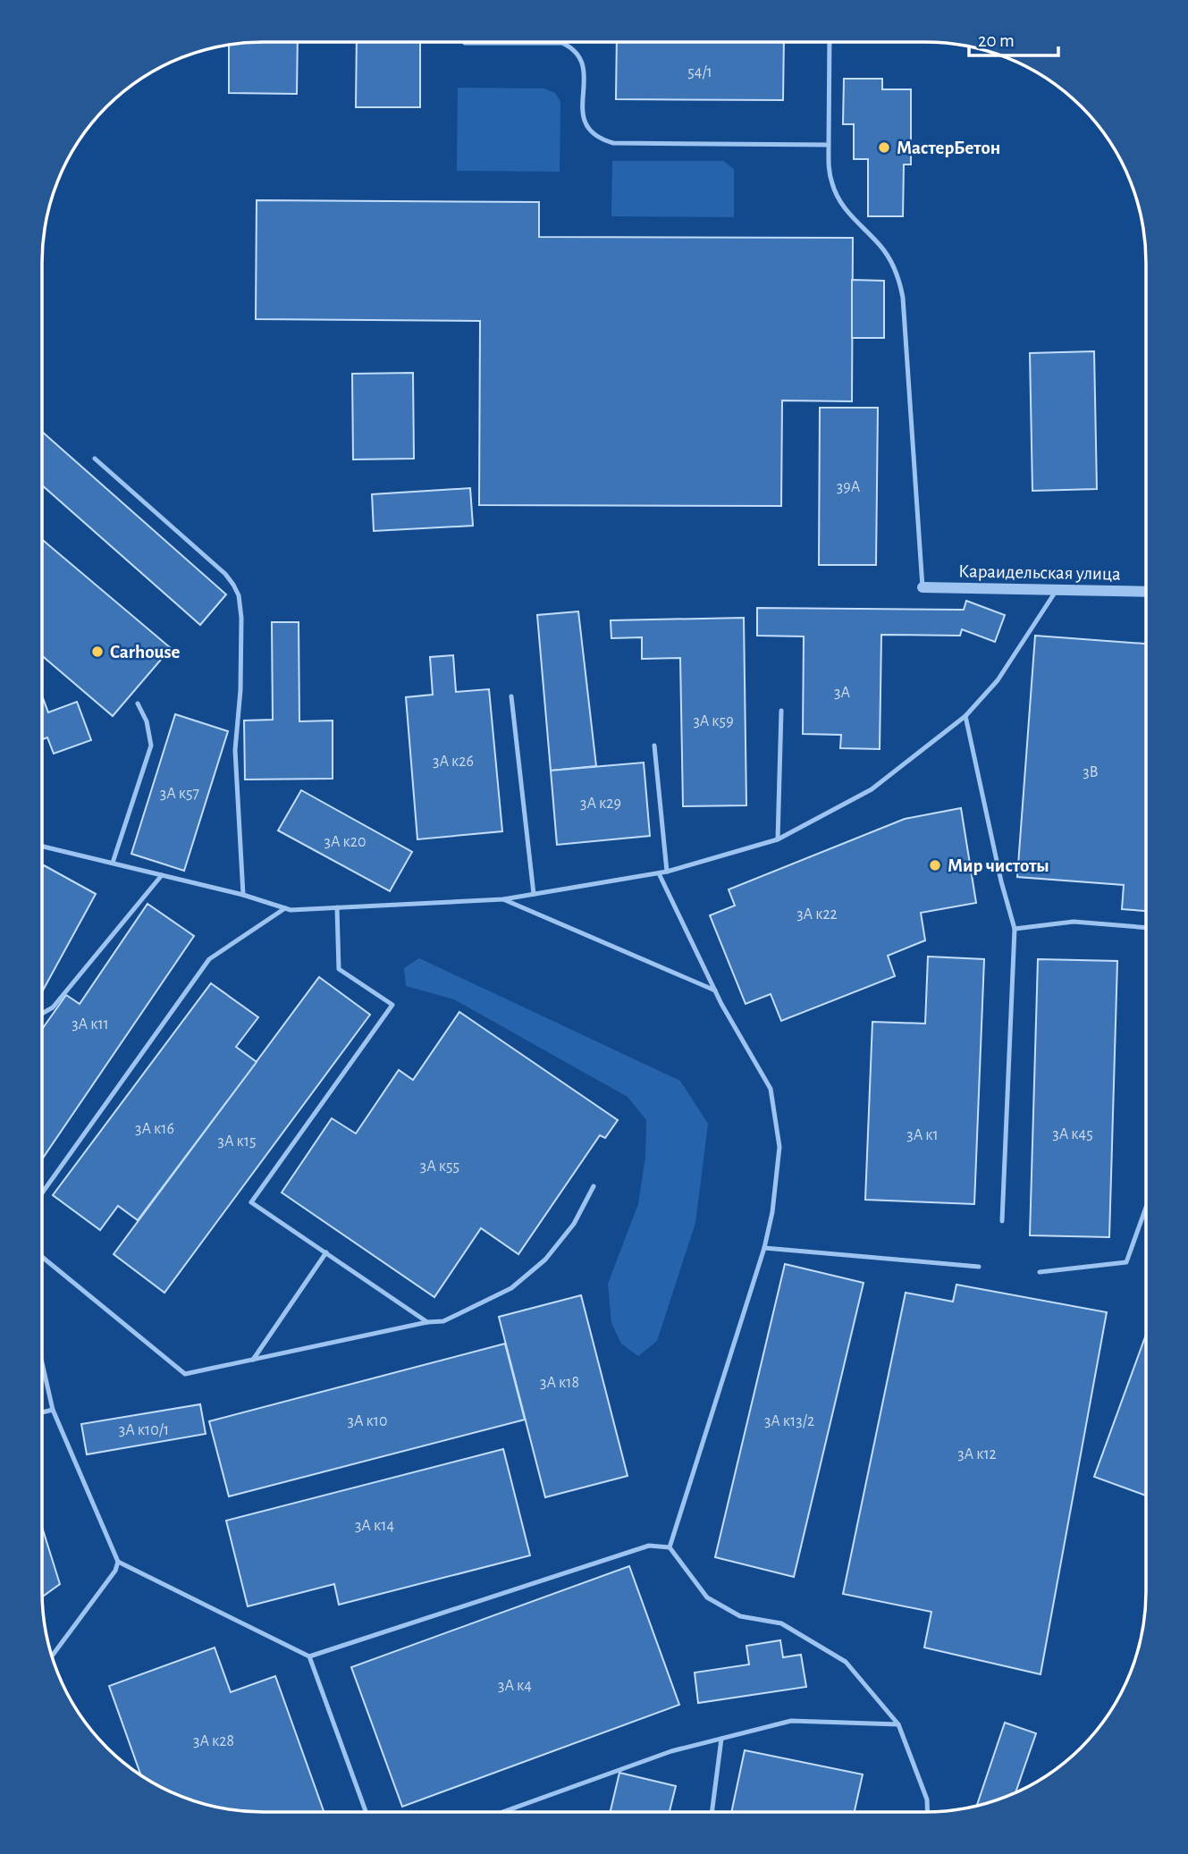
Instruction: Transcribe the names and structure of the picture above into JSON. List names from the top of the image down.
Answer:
{
  "streets": {
    "street": ["Караидельская улица"]
  },
  "places": ["МастерБетон", "Carhouse", "Мир чистоты"],
  "house_numbers": [
    "54/1",
    "39А",
    "3А",
    "3А к59",
    "3А к26",
    "3В",
    "3А к57",
    "3А к29",
    "3А к20",
    "3А к22",
    "3А к11",
    "3А к16",
    "3А к45",
    "3А к1",
    "3А к15",
    "3А к55",
    "3А к18",
    "3А к10",
    "3А к13/2",
    "3А к10/1",
    "3А к12",
    "3А к14",
    "3А к4",
    "3А к28"
  ],
  "scale_bar": "20 m"
}
